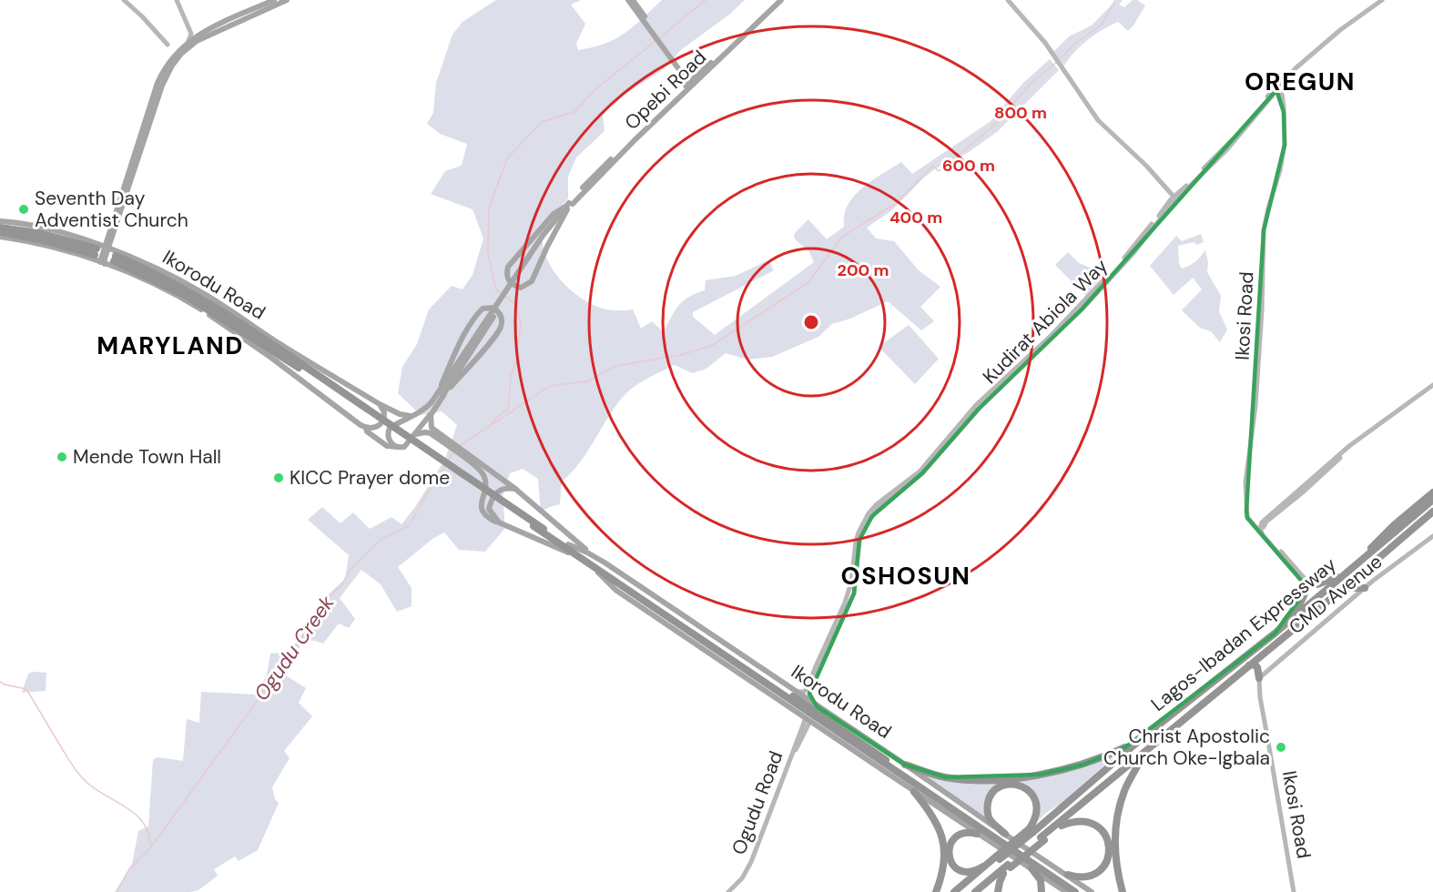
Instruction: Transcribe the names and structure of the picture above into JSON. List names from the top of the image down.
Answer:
{
  "streets": {
    "highway": ["Ikorodu Road", "Lagos-Ibadan Expressway"],
    "main road": [
      "Opebi Road",
      "Ikosi Road",
      "Kudirat Abiola Way",
      "CMD Avenue",
      "Ogudu Road"
    ]
  },
  "crossings": [
    ["Ikorodu Road", "Kudirat Abiola Way"],
    ["Ikorodu Road", "Ogudu Road"],
    ["Ikosi Road", "Kudirat Abiola Way"],
    ["Ikosi Road", "CMD Avenue"]
  ],
  "districts": ["OREGUN", "MARYLAND", "OSHOSUN"],
  "water": ["Ogudu Creek"],
  "places": [
    "Seventh Day Adventist Church",
    "Mende Town Hall",
    "KICC Prayer dome",
    "Christ Apostolic Church Oke-Igbala"
  ],
  "rings": [
    "800 m",
    "600 m",
    "400 m",
    "200 m"
  ]
}
